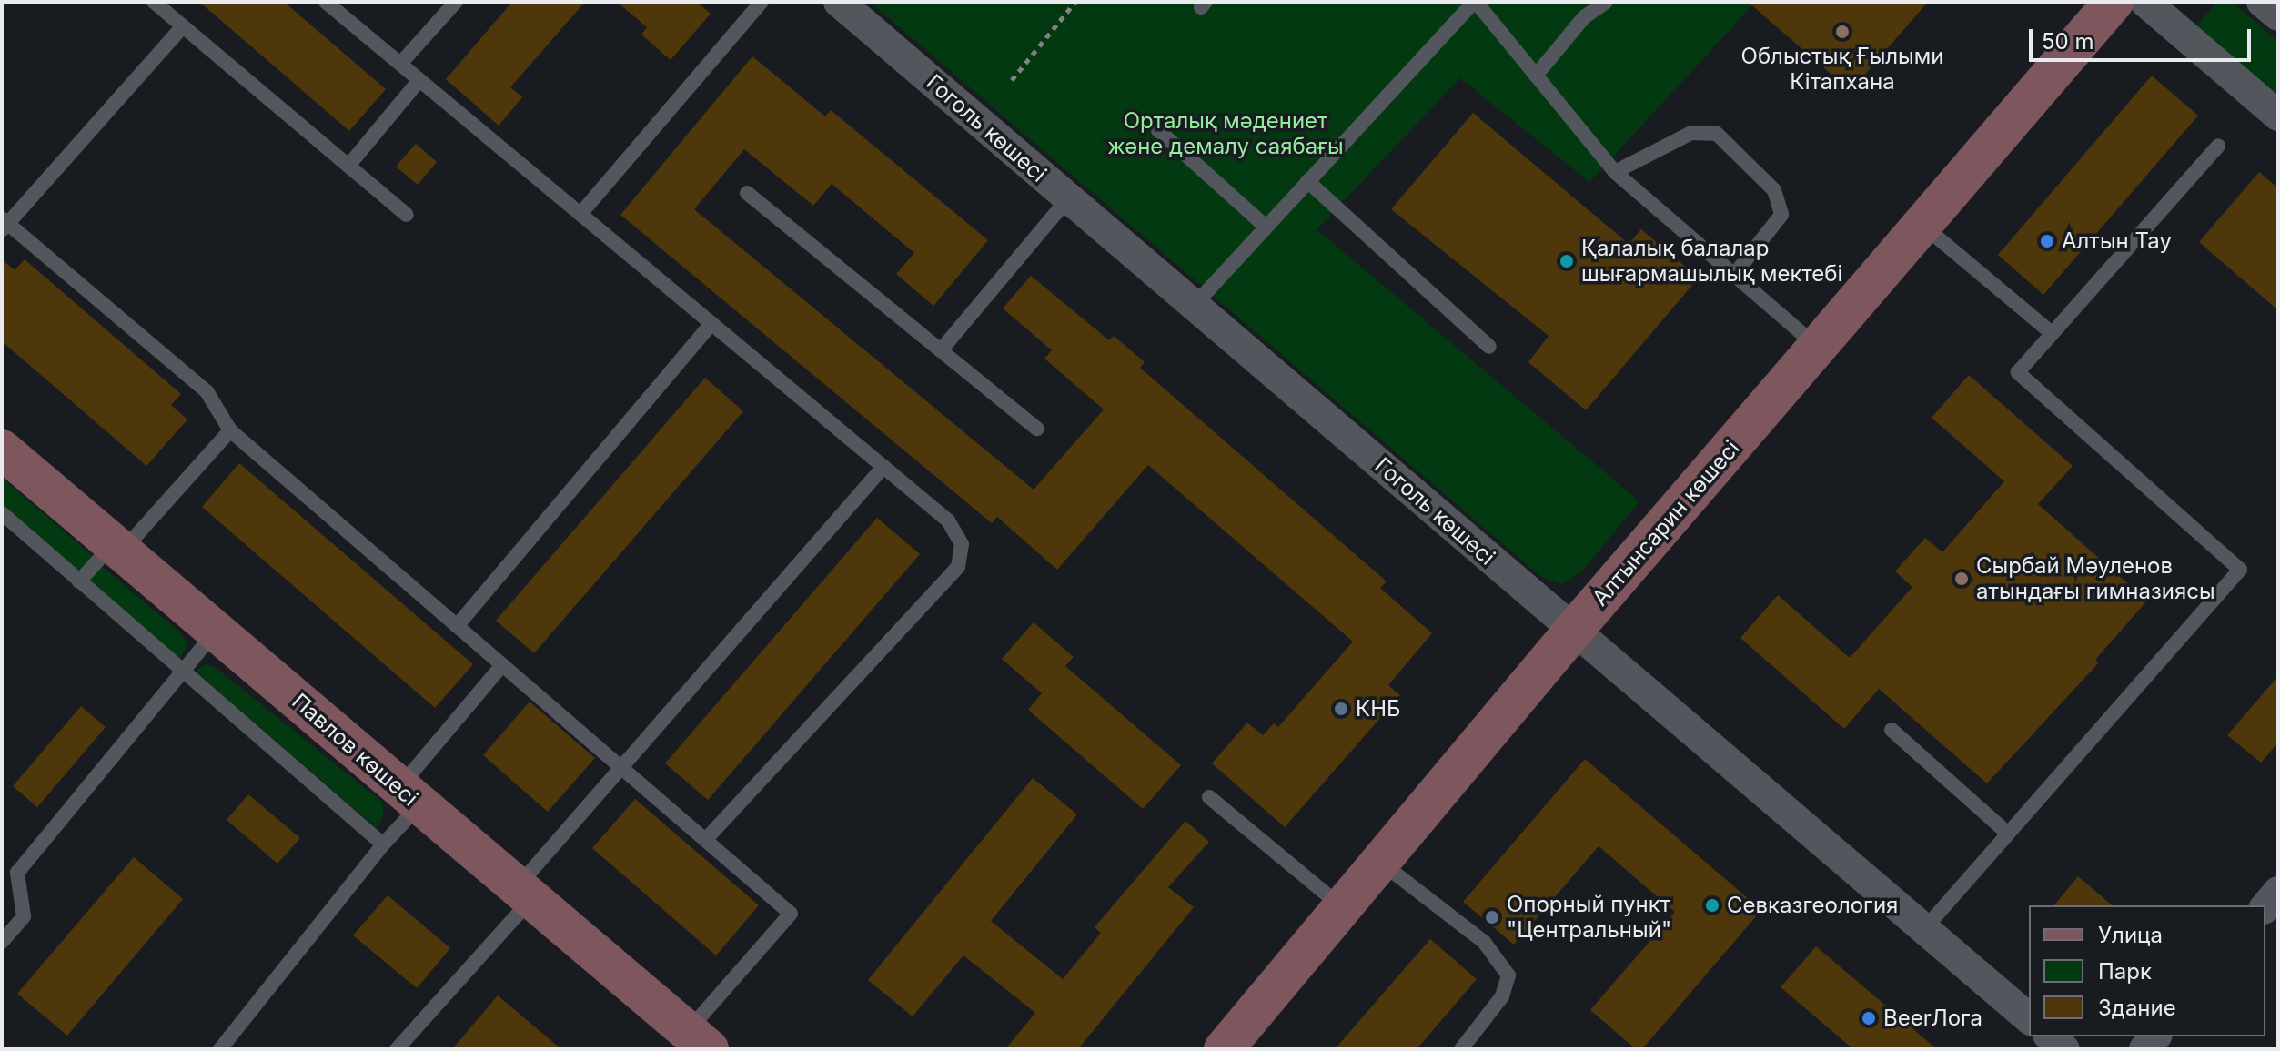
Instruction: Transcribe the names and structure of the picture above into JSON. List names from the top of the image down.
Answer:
{
  "streets": {
    "street": ["Гоголь көшесі", "Алтынсарин көшесі", "Павлов көшесі"]
  },
  "crossings": [
    ["Гоголь көшесі", "Алтынсарин көшесі"]
  ],
  "parks": ["Орталық мәдениет және демалу саябағы"],
  "places": [
    "Облыстық Ғылыми Кітапхана",
    "Алтын Тау",
    "Қалалық балалар шығармашылық мектебі",
    "Сырбай Мәуленов атындағы гимназиясы",
    "КНБ",
    "Севказгеология",
    "Опорный пункт \"Центральный\"",
    "BeerЛога"
  ],
  "legend": ["Улица", "Парк", "Здание"],
  "scale_bar": "50 m"
}
